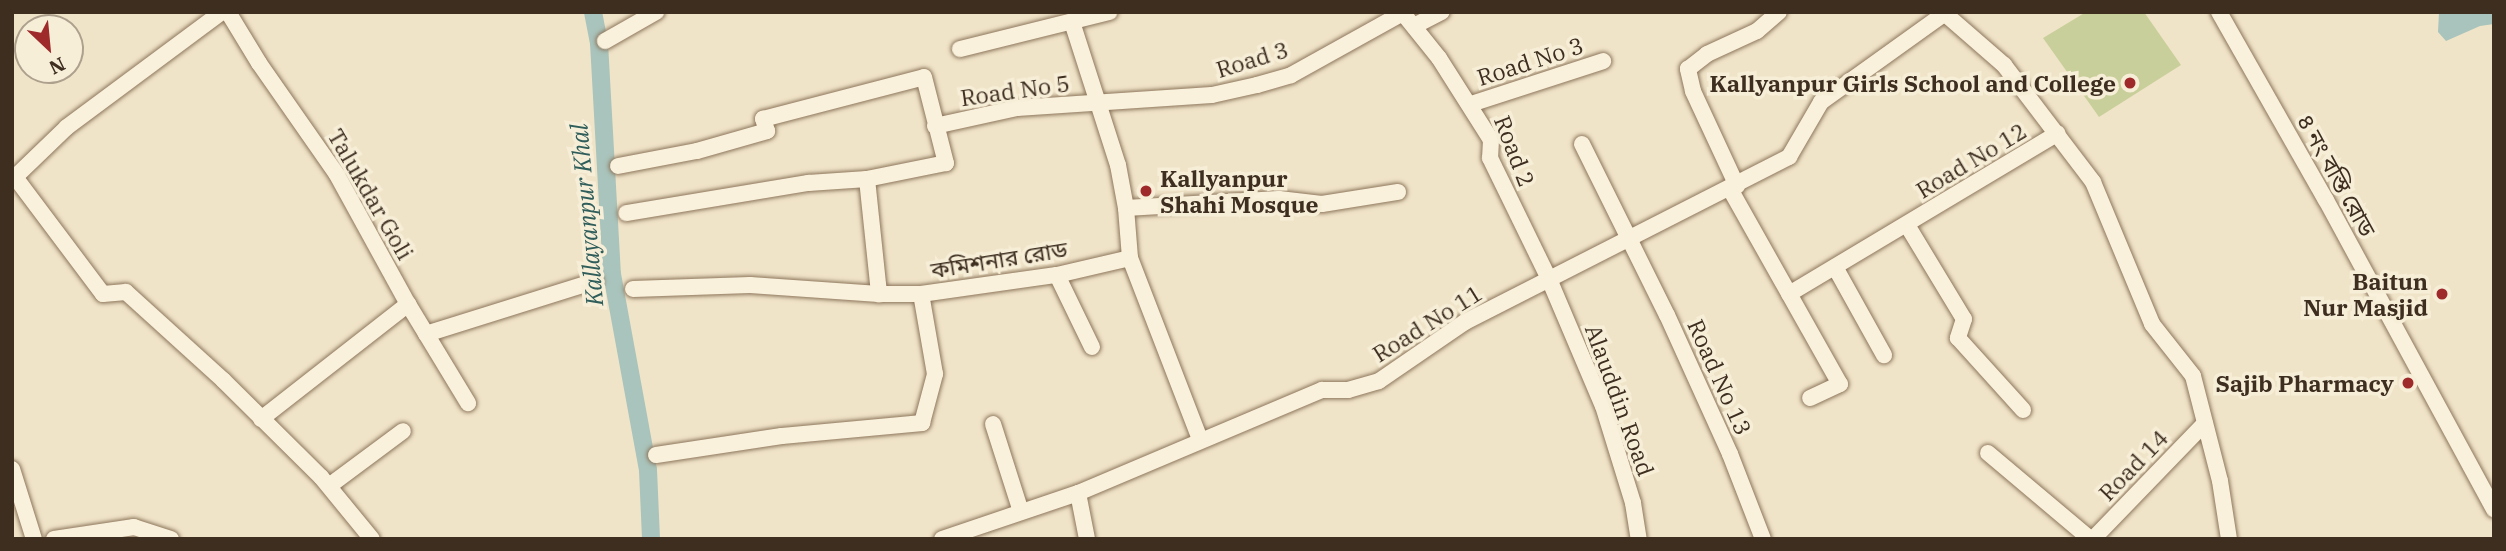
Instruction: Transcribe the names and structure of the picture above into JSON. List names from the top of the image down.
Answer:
{
  "streets": {
    "street": [
      "Road 3",
      "Road No 3",
      "Road No 5",
      "Road 2",
      "Road No 12",
      "৪ নং বস্তি রোড",
      "Talukdar Goli",
      "কমিশনার রোড",
      "Road No 11",
      "Road No 13",
      "Alauddin Road",
      "Road 14"
    ]
  },
  "crossings": [
    ["Road 3", "Road No 5"],
    ["Road 3", "Road 2"],
    ["Road No 3", "Road 2"],
    ["Road 2", "Road No 11"],
    ["Road 2", "Alauddin Road"],
    ["Road No 11", "Road No 13"],
    ["Road No 11", "Alauddin Road"]
  ],
  "water": ["Kallayanpur Khal"],
  "places": [
    "Kallyanpur Girls School and College",
    "Kallyanpur Shahi Mosque",
    "Baitun Nur Masjid",
    "Sajib Pharmacy"
  ],
  "north": "bottom right"
}
